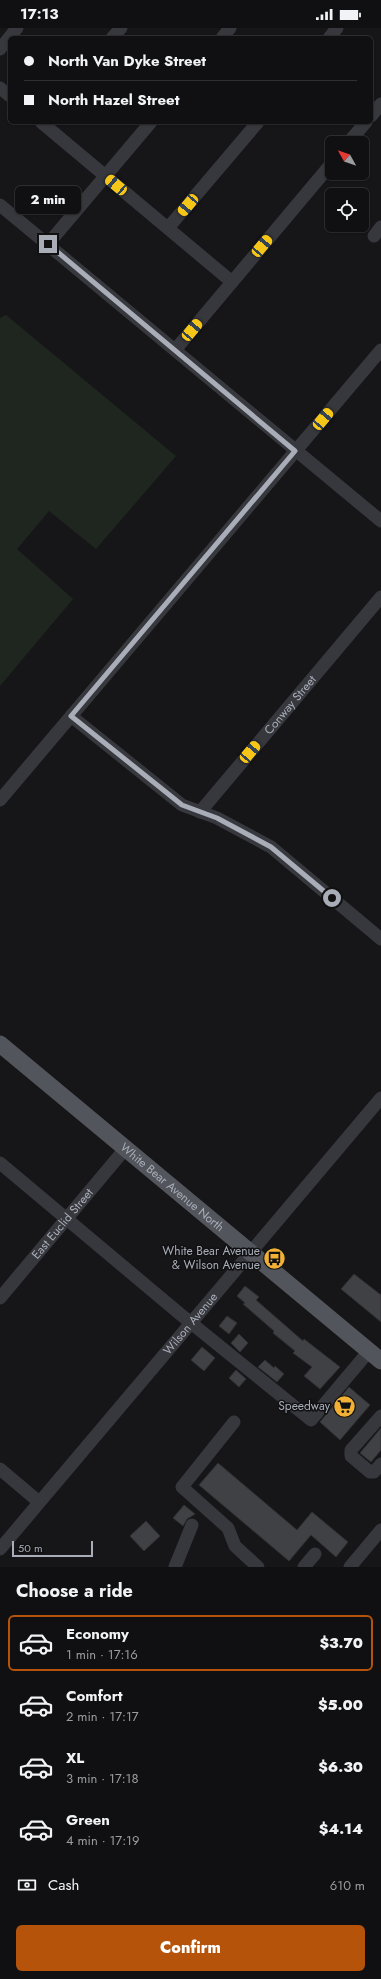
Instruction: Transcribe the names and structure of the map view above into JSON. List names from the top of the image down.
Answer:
{
  "streets": {
    "main road": ["White Bear Avenue North"],
    "street": ["Conway Street", "East Euclid Street", "Wilson Avenue"]
  },
  "crossings": [
    ["White Bear Avenue North", "East Euclid Street"],
    ["White Bear Avenue North", "Wilson Avenue"]
  ],
  "places": {
    "bus stop": ["White Bear Avenue & Wilson Avenue"],
    "supermarket": ["Speedway"]
  },
  "scale_bar": "50 m",
  "north": "top left",
  "page": {
    "status": "17:13",
    "banner": ["North Van Dyke Street", "North Hazel Street"],
    "bubble": "2 min",
    "scale": "50 m",
    "heading": "Choose a ride",
    "list": [
      {
        "name": "Economy",
        "note": "1 min · 17:16",
        "value": "$3.70"
      },
      {
        "name": "Comfort",
        "note": "2 min · 17:17",
        "value": "$5.00"
      },
      {
        "name": "XL",
        "note": "3 min · 17:18",
        "value": "$6.30"
      },
      {
        "name": "Green",
        "note": "4 min · 17:19",
        "value": "$4.14"
      }
    ],
    "pay": ["Cash", "610 m"],
    "buttons": "Confirm"
  }
}
